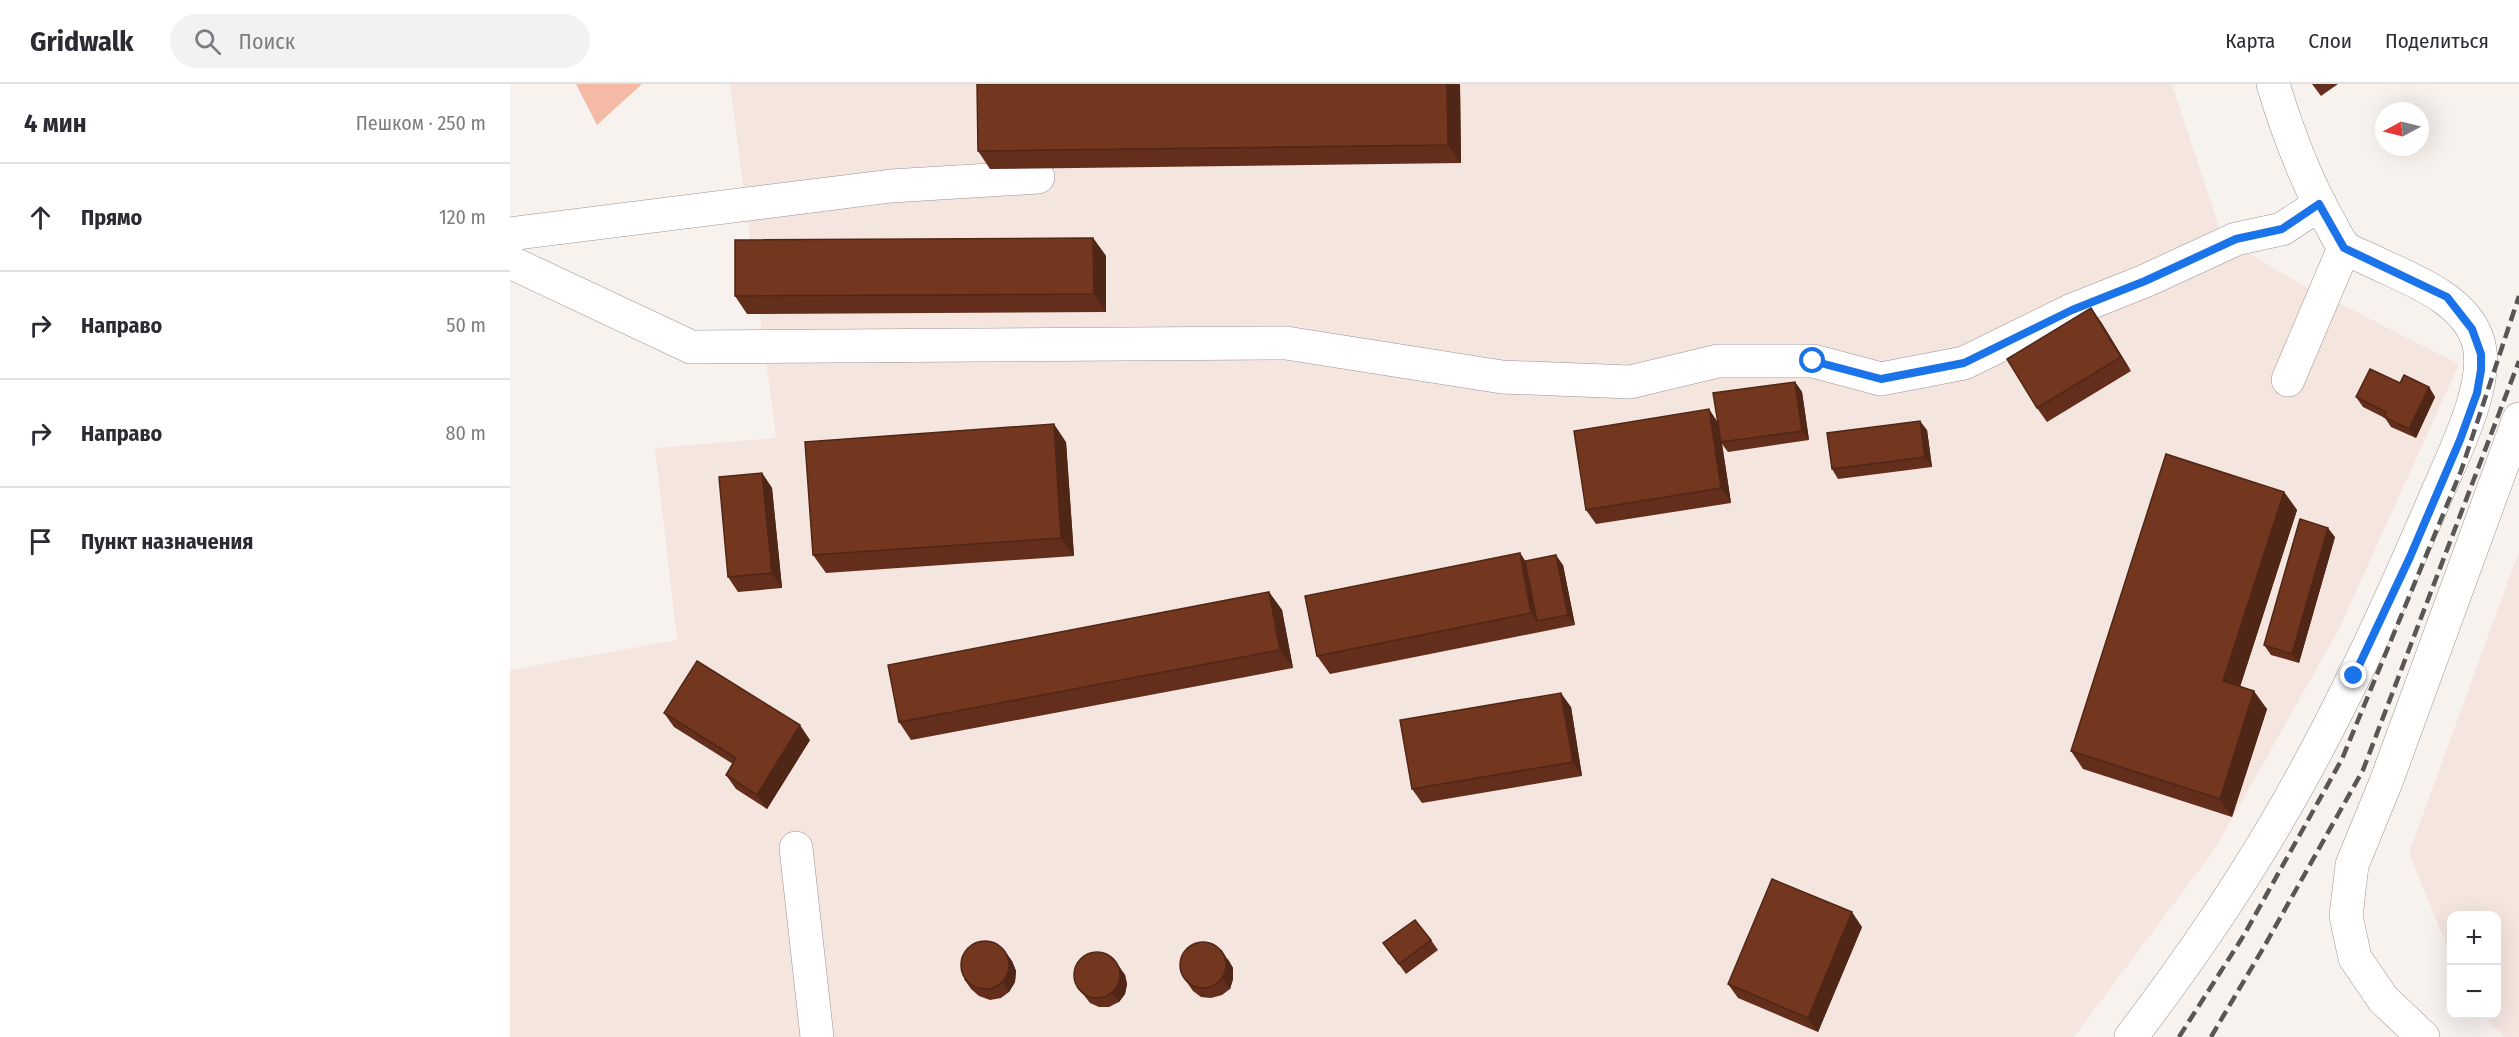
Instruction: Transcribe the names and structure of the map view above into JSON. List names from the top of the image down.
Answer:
{
  "north": "left",
  "page": {
    "header": "Gridwalk",
    "search": "Поиск",
    "nav": ["Карта", "Слои", "Поделиться"],
    "heading": ["4 мин", "Пешком · 250 m"],
    "list": [
      ["Прямо", "120 m"],
      ["Направо", "50 m"],
      ["Направо", "80 m"],
      "Пункт назначения"
    ],
    "map_buttons": ["+", "−"]
  }
}
